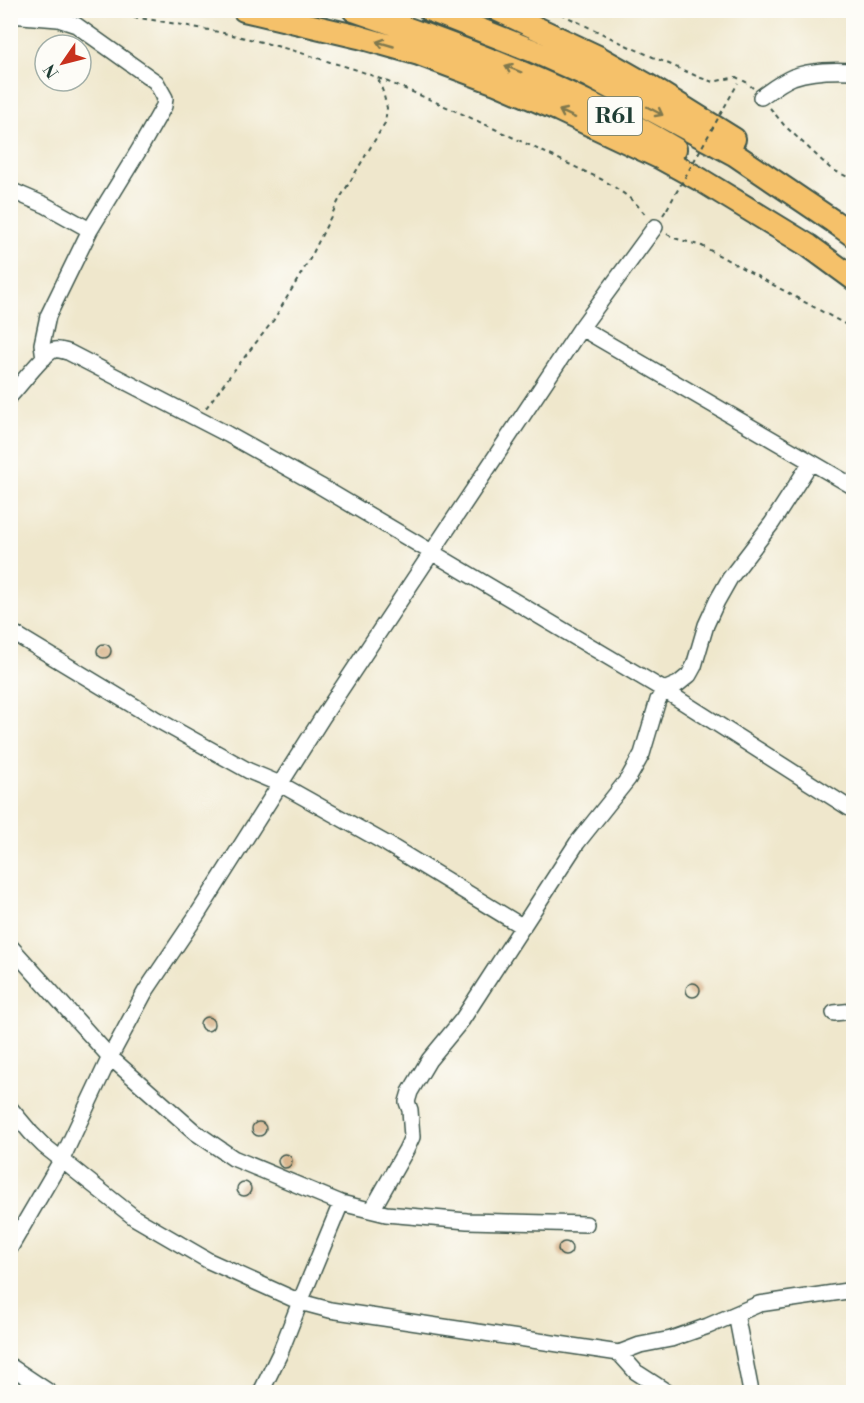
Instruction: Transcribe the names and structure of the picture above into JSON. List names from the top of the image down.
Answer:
{
  "streets": {
    "main road": ["R61"]
  },
  "north": "bottom left"
}
